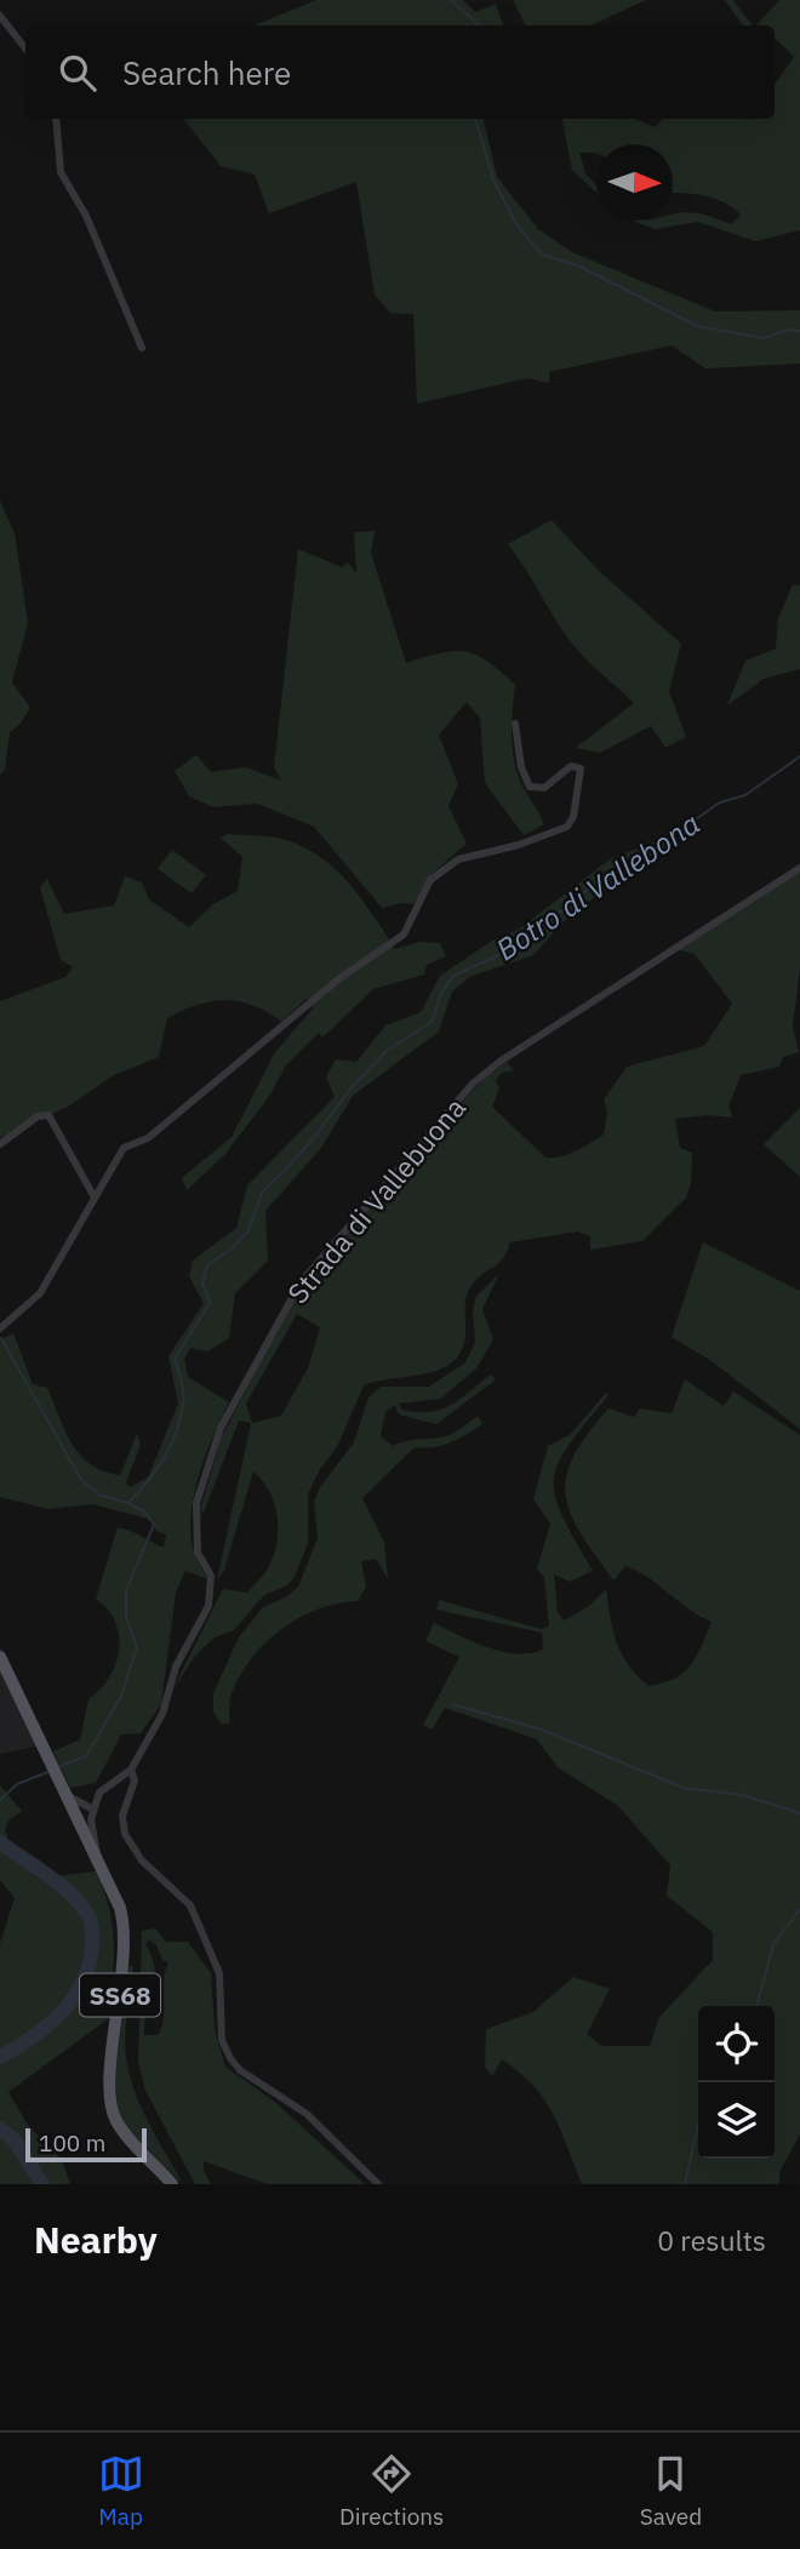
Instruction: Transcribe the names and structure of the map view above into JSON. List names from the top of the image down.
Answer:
{
  "streets": {
    "main road": ["SS68"],
    "street": ["Strada di Vallebuona"]
  },
  "water": ["Botro di Vallebona"],
  "scale_bar": "100 m",
  "north": "right",
  "page": {
    "search": "Search here",
    "scale": "100 m",
    "heading": ["Nearby", "0 results"],
    "nav": ["Map", "Directions", "Saved"]
  }
}
